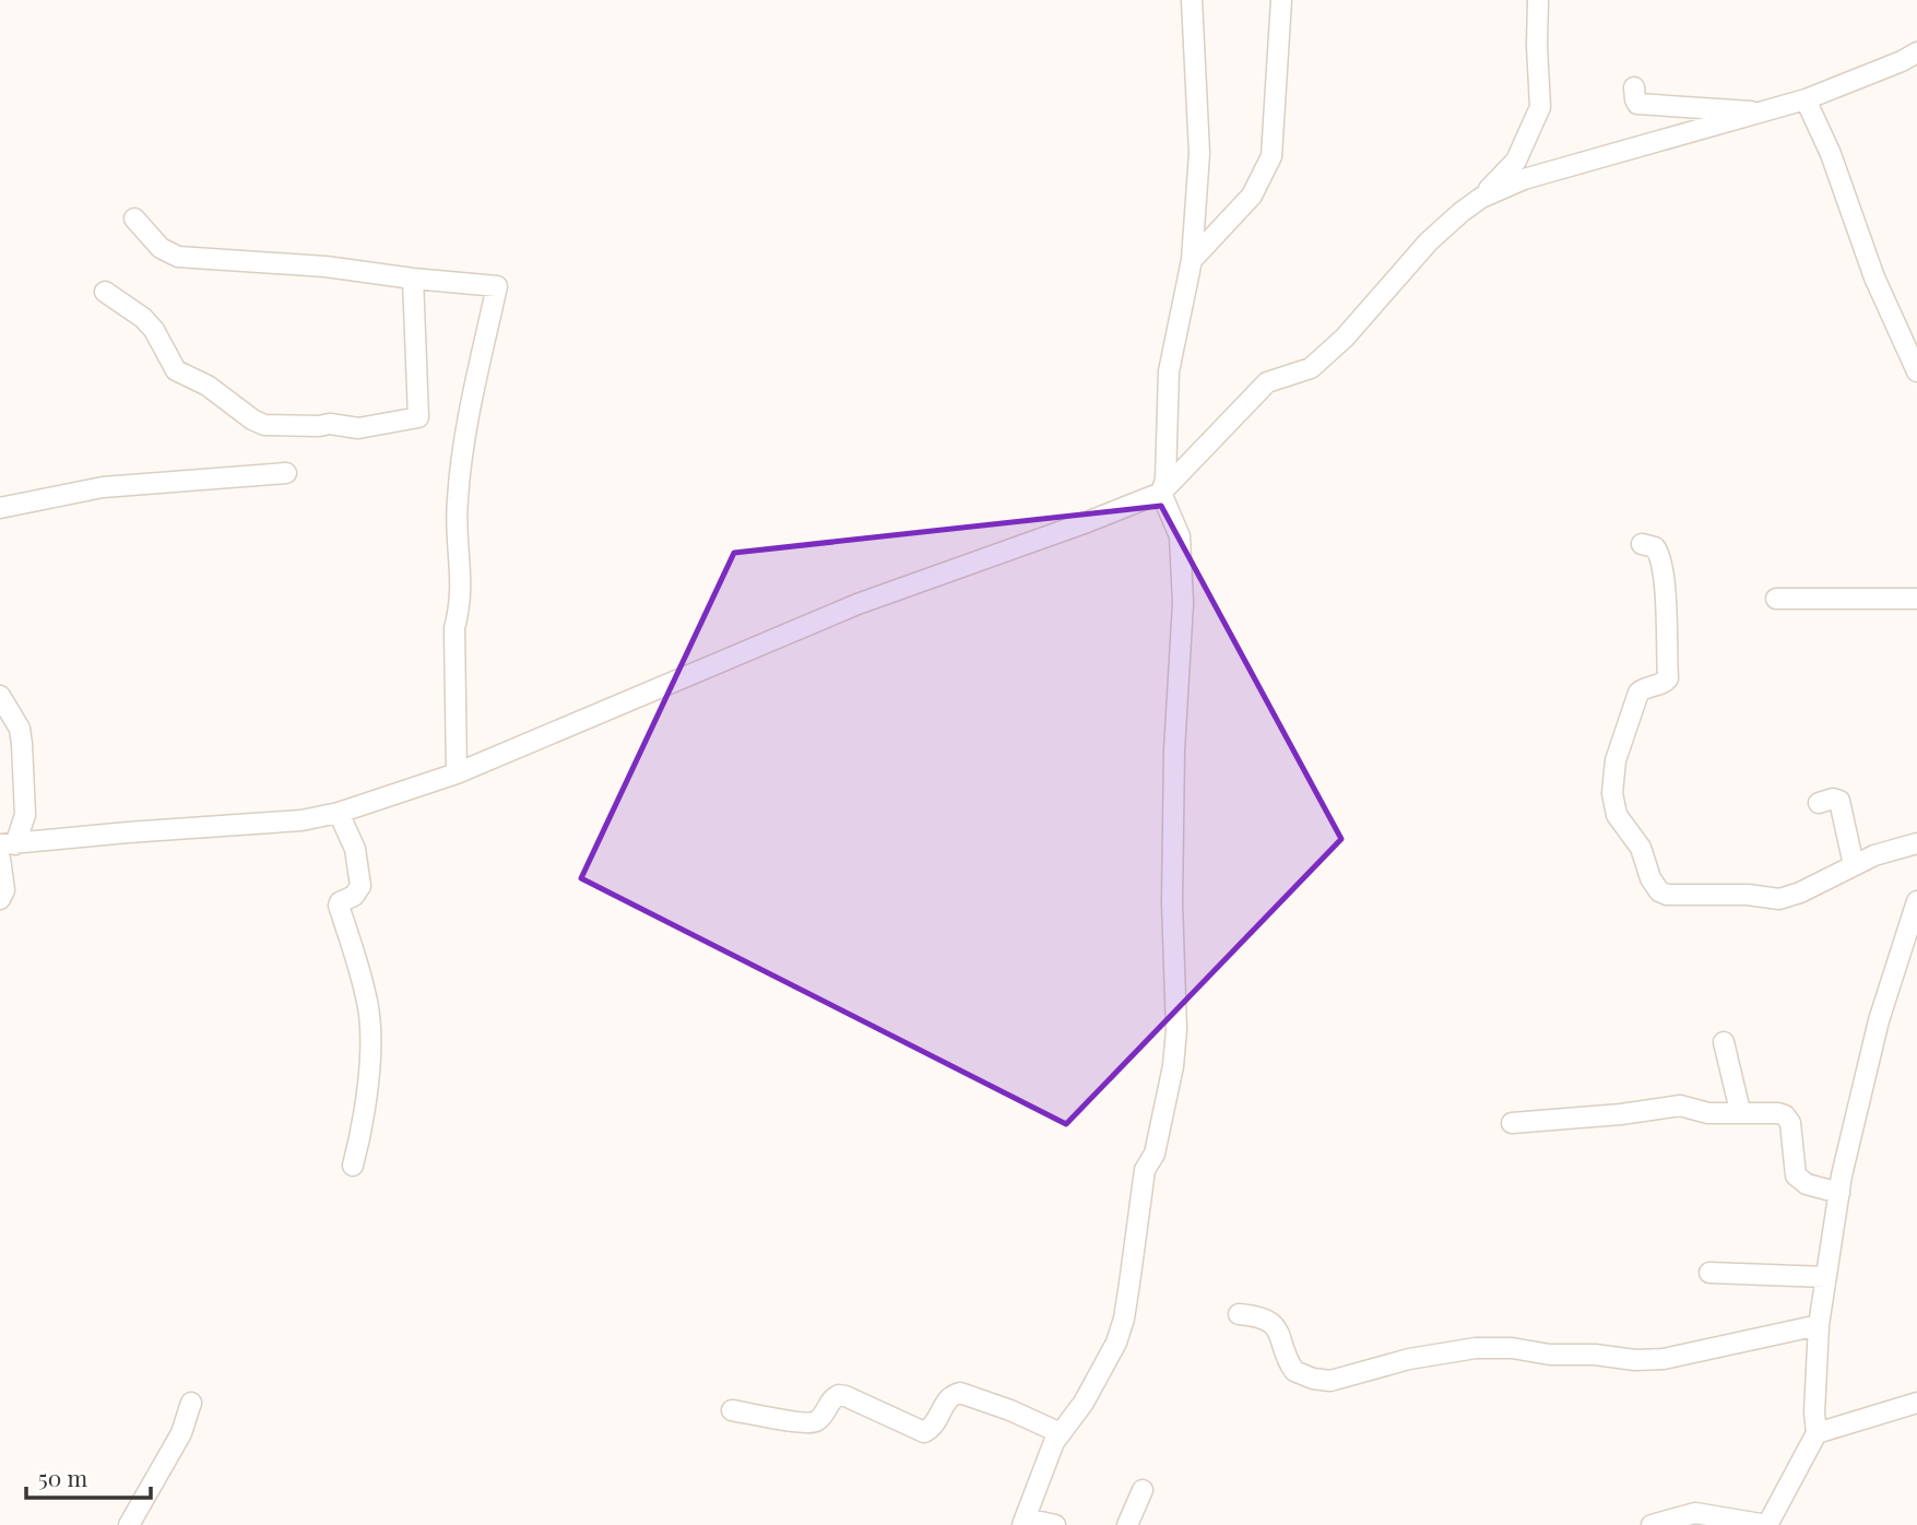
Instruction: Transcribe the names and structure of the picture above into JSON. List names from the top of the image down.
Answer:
{
  "scale_bar": "50 m"
}
